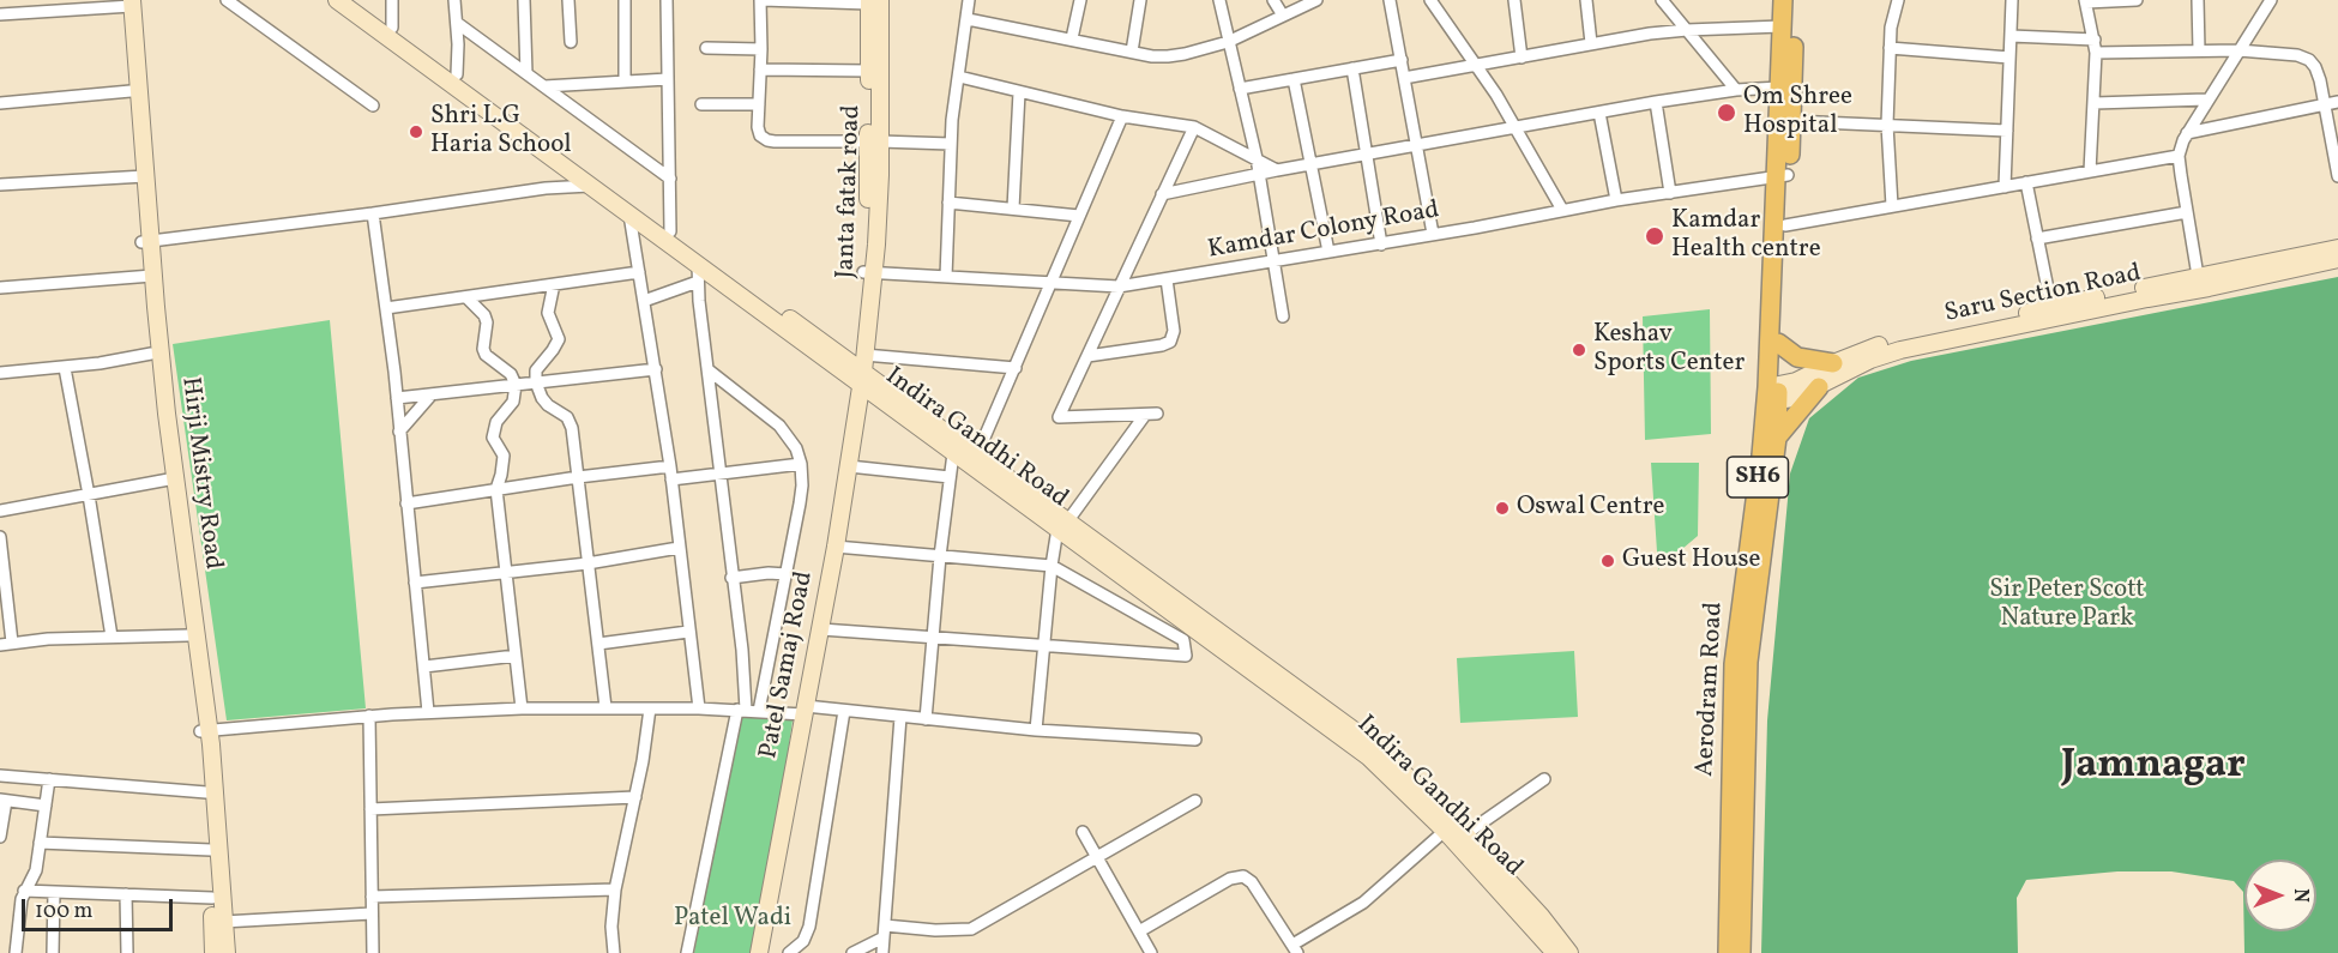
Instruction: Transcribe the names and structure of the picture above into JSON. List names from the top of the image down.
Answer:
{
  "streets": {
    "main road": [
      "Janta fatak road",
      "Saru Section Road",
      "Indira Gandhi Road",
      "Hirji Mistry Road",
      "SH6",
      "Patel Samaj Road",
      "Aerodram Road"
    ],
    "street": ["Kamdar Colony Road"]
  },
  "crossings": [
    ["Janta fatak road", "Kamdar Colony Road"],
    ["Janta fatak road", "Indira Gandhi Road"],
    ["Janta fatak road", "Patel Samaj Road"],
    ["Kamdar Colony Road", "Aerodram Road"],
    ["Saru Section Road", "Aerodram Road"],
    ["Indira Gandhi Road", "Patel Samaj Road"]
  ],
  "districts": ["Jamnagar"],
  "parks": ["Sir Peter Scott Nature Park", "Patel Wadi"],
  "places": [
    "Om Shree Hospital",
    "Shri L.G Haria School",
    "Kamdar Health centre",
    "Keshav Sports Center",
    "Oswal Centre",
    "Guest House"
  ],
  "scale_bar": "100 m",
  "north": "right"
}
